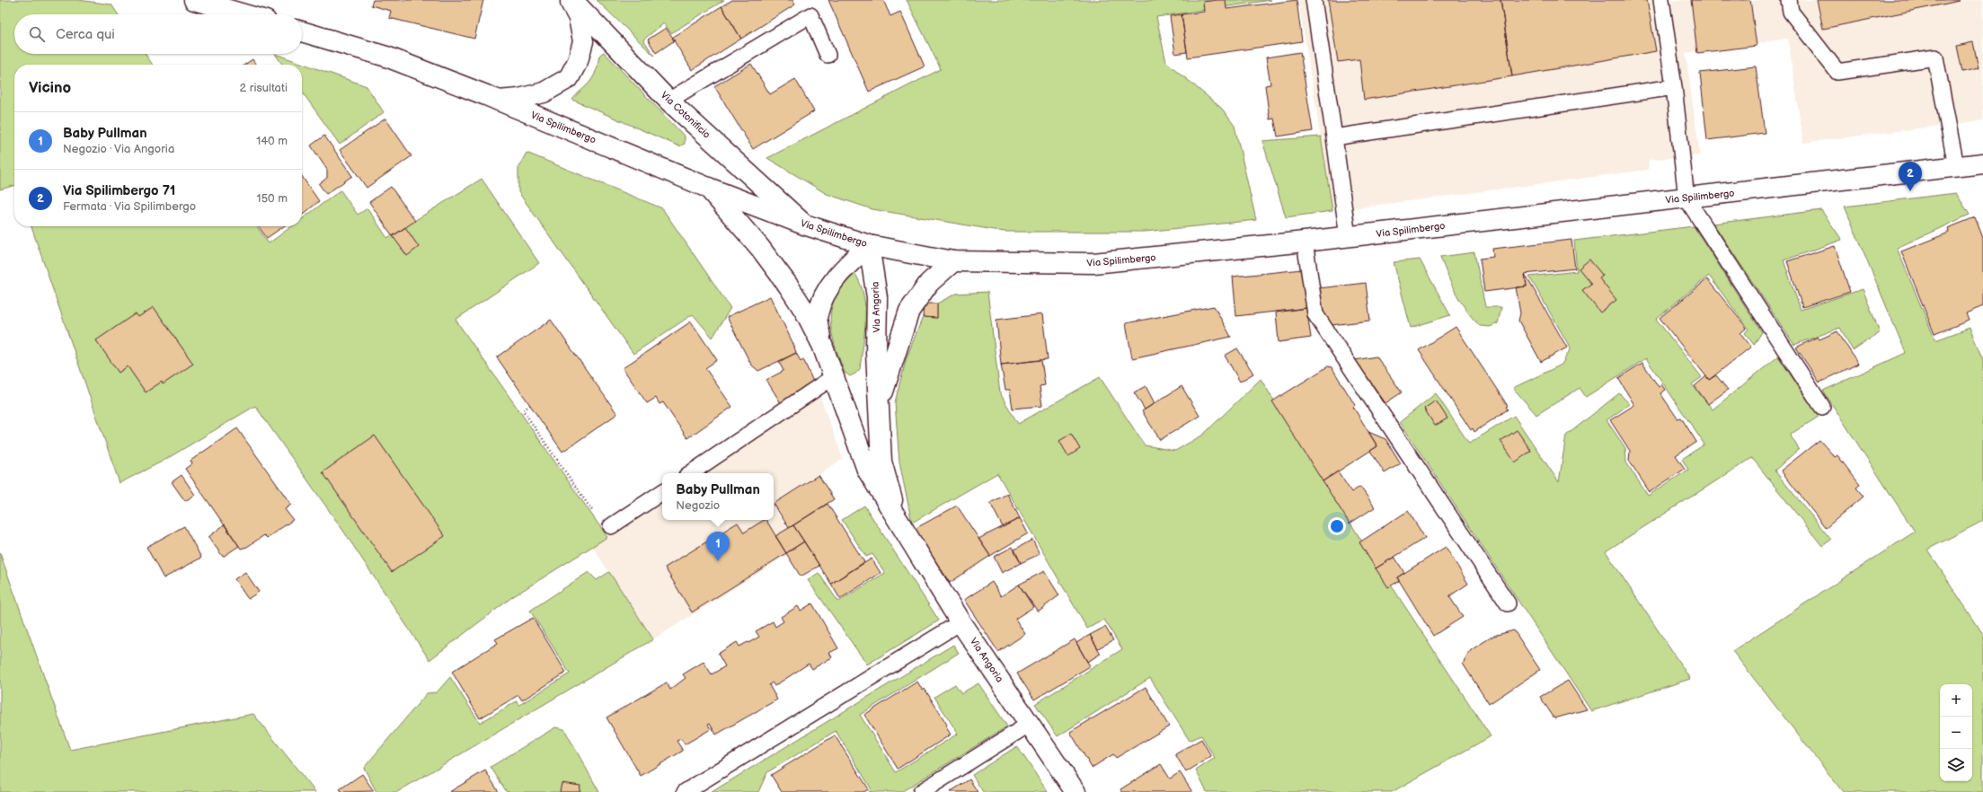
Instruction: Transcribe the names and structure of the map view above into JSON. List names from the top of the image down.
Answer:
{
  "streets": {
    "main road": ["Via Cotonificio", "Via Spilimbergo", "Via Angoria"]
  },
  "crossings": [
    ["Via Cotonificio", "Via Spilimbergo"],
    ["Via Spilimbergo", "Via Angoria"]
  ],
  "page": {
    "search": "Cerca qui",
    "heading": ["Vicino", "2 risultati"],
    "list": [
      {
        "mark": "1",
        "name": "Baby Pullman",
        "note": "Negozio · Via Angoria",
        "value": "140 m"
      },
      {
        "mark": "2",
        "name": "Via Spilimbergo 71",
        "note": "Fermata · Via Spilimbergo",
        "value": "150 m"
      }
    ],
    "pins": ["2", "1"],
    "popup": ["Baby Pullman", "Negozio"],
    "map_buttons": ["+", "−"]
  }
}
